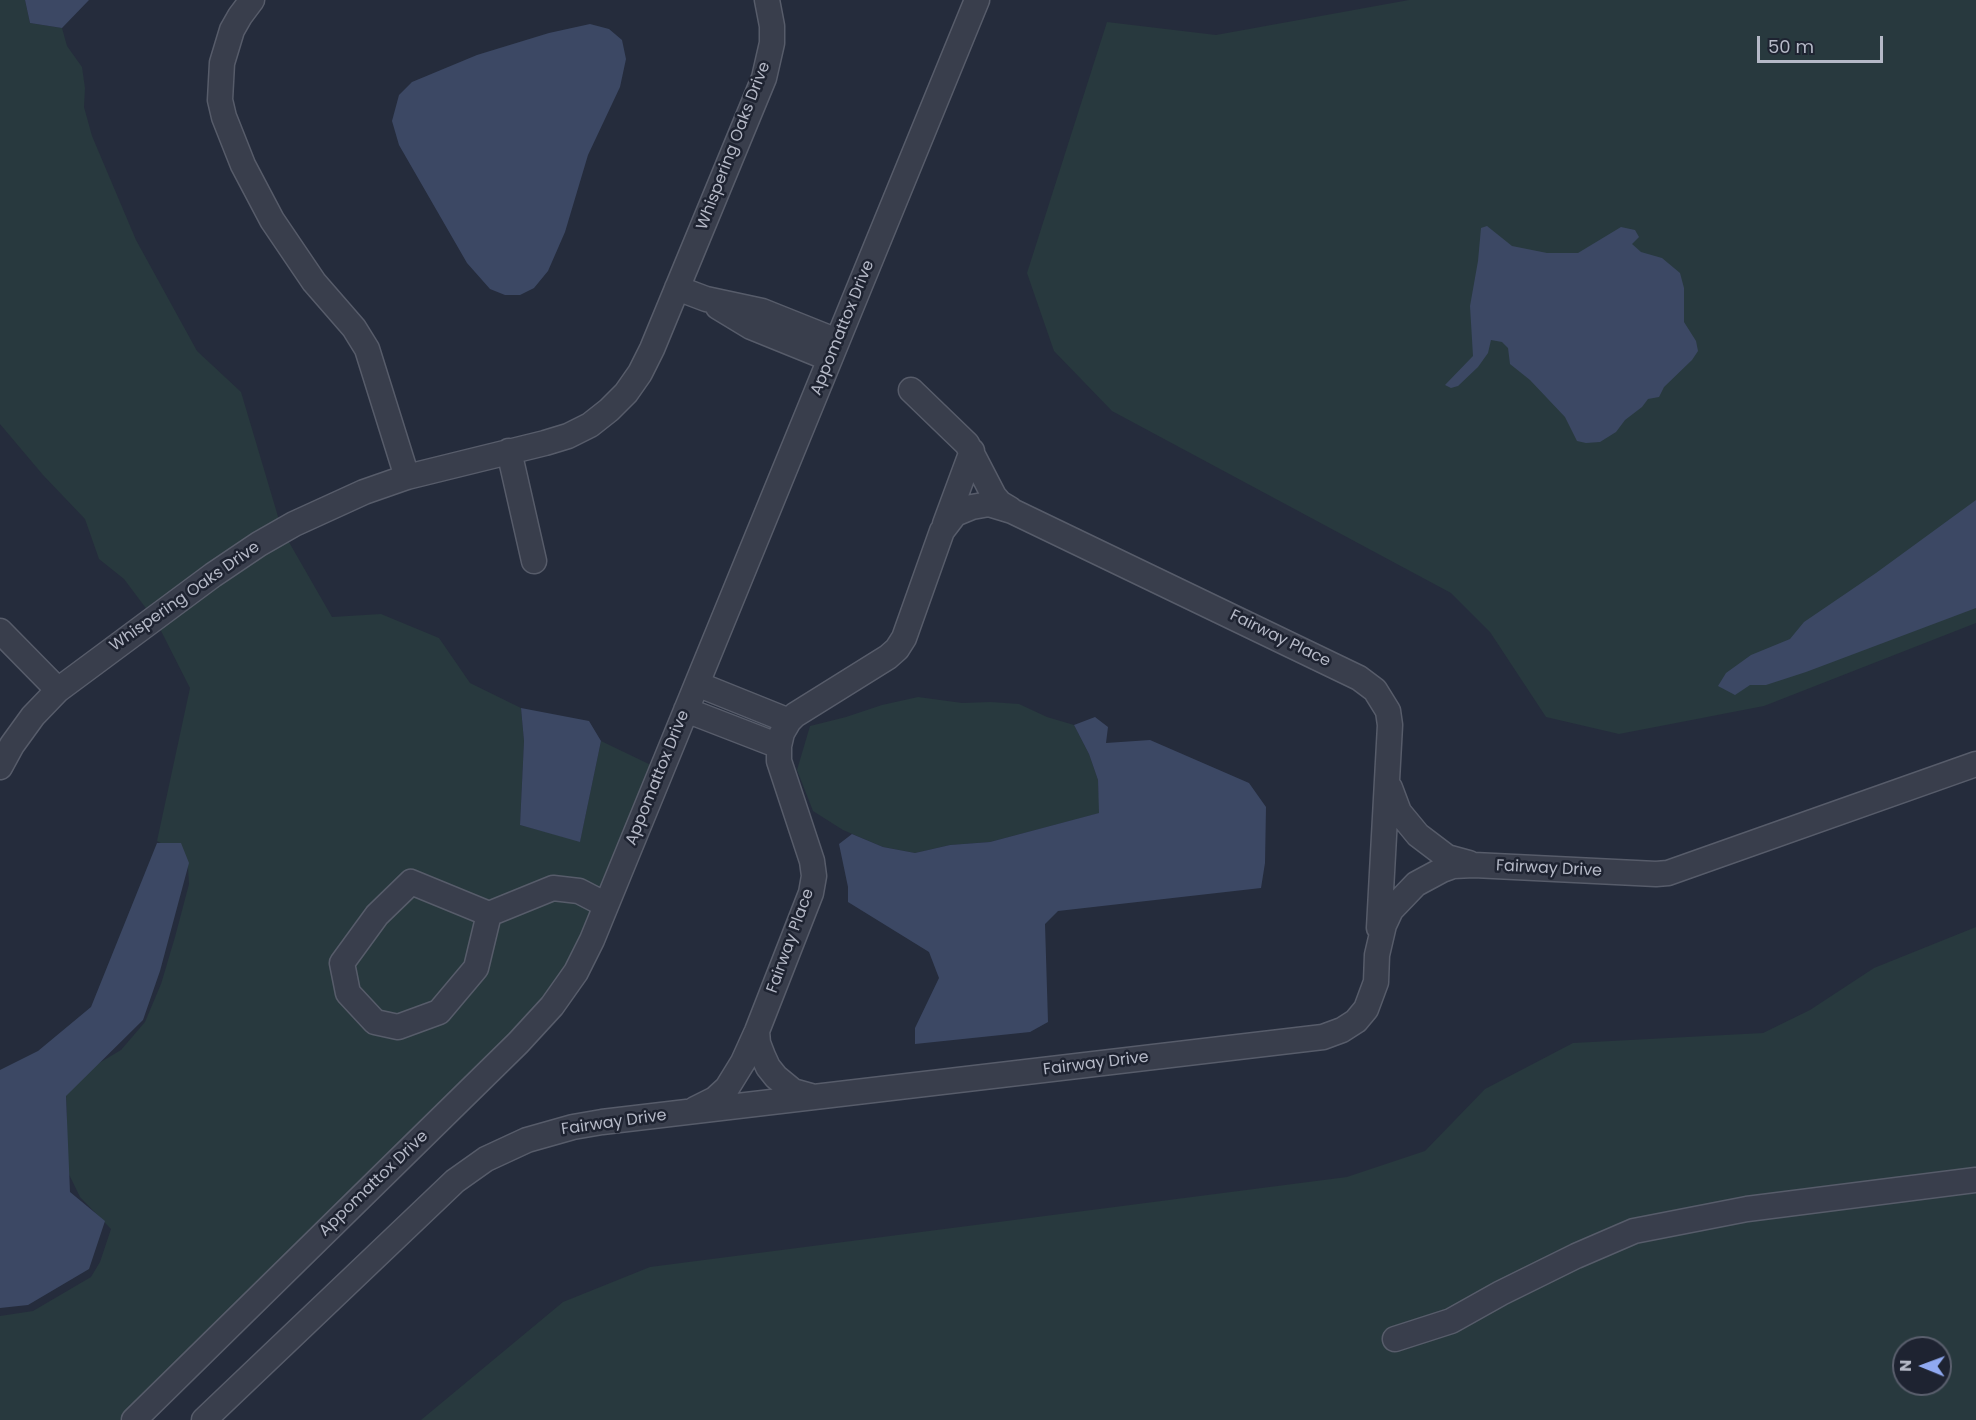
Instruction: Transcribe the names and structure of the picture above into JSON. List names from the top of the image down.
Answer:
{
  "streets": {
    "street": [
      "Whispering Oaks Drive",
      "Appomattox Drive",
      "Fairway Place",
      "Fairway Drive"
    ]
  },
  "crossings": [
    ["Fairway Place", "Fairway Drive"]
  ],
  "scale_bar": "50 m",
  "north": "left"
}
